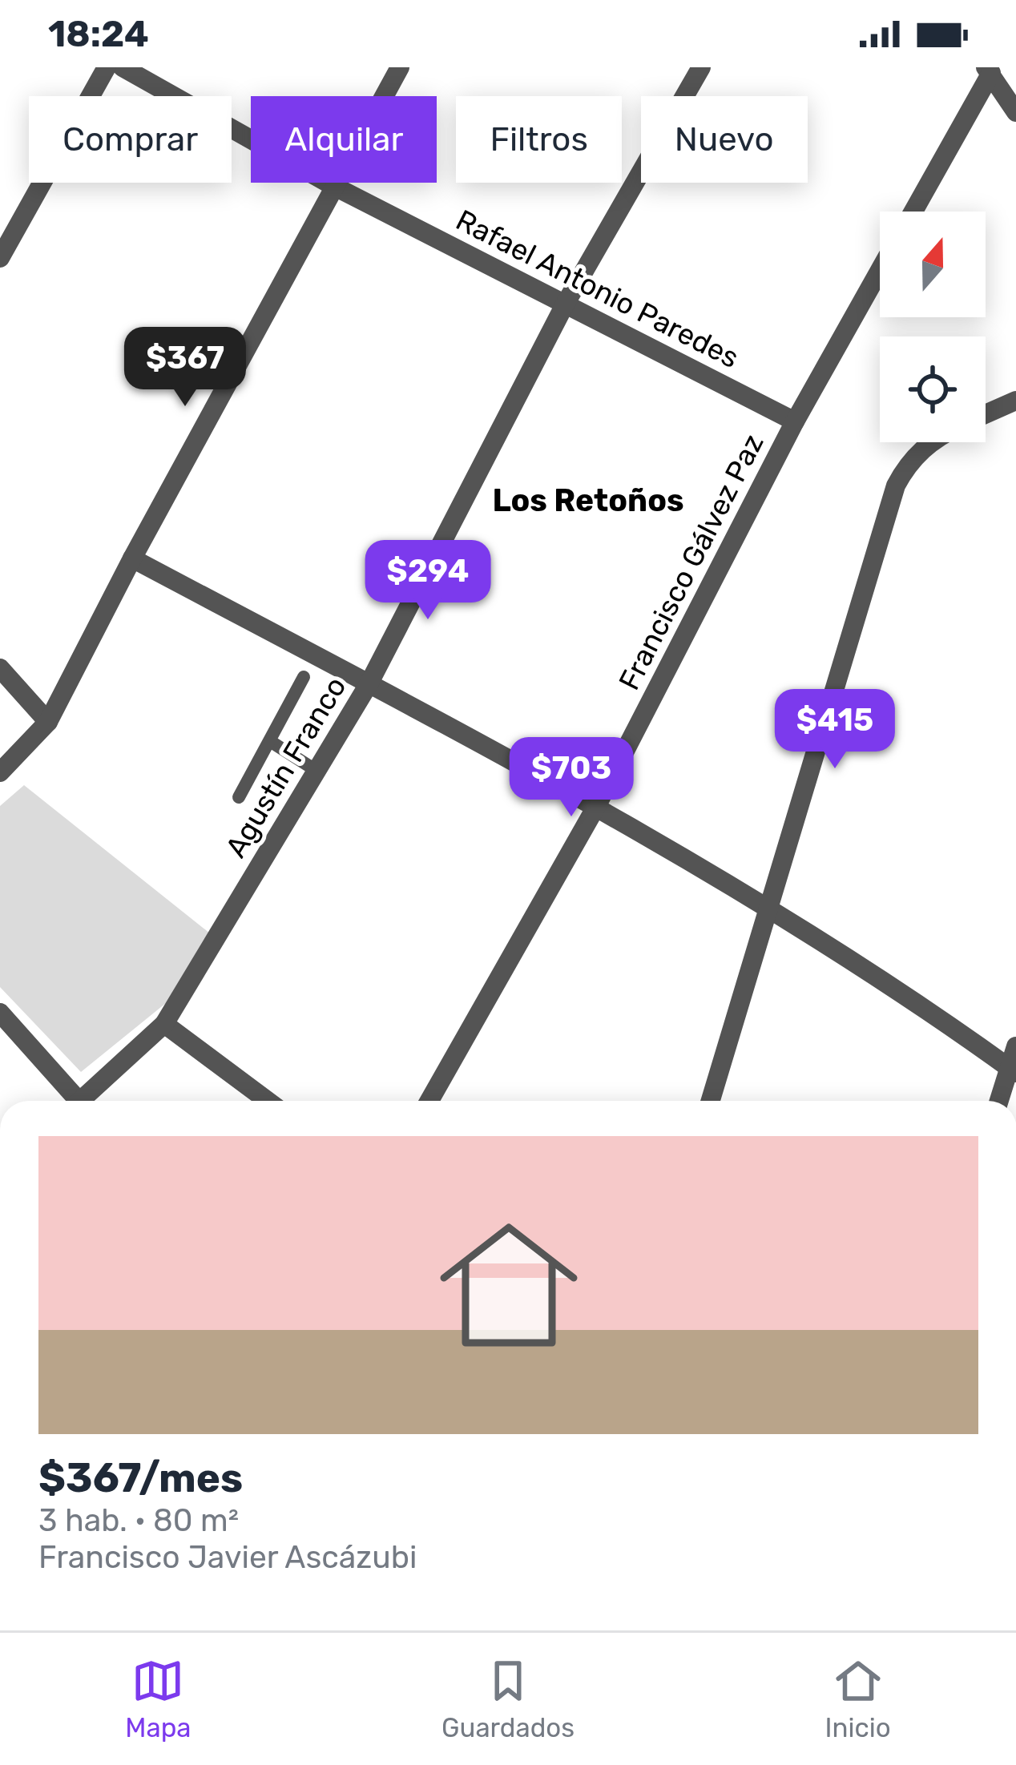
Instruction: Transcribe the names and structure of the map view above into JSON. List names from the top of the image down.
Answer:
{
  "streets": {
    "street": ["Rafael Antonio Paredes", "Francisco Gálvez Paz", "Agustín Franco"]
  },
  "crossings": [
    ["Rafael Antonio Paredes", "Francisco Gálvez Paz"],
    ["Rafael Antonio Paredes", "Agustín Franco"]
  ],
  "districts": ["Los Retoños"],
  "north": "top",
  "page": {
    "status": "18:24",
    "chip": [
      "Comprar",
      "Alquilar",
      "Filtros",
      "Nuevo"
    ],
    "price": [
      "$367",
      "$294",
      "$415",
      "$703"
    ],
    "list": [
      {
        "name": "$367/mes",
        "note": "3 hab. · 80 m² · Francisco Javier Ascázubi"
      }
    ],
    "tabs": ["Mapa", "Guardados", "Inicio"]
  }
}
